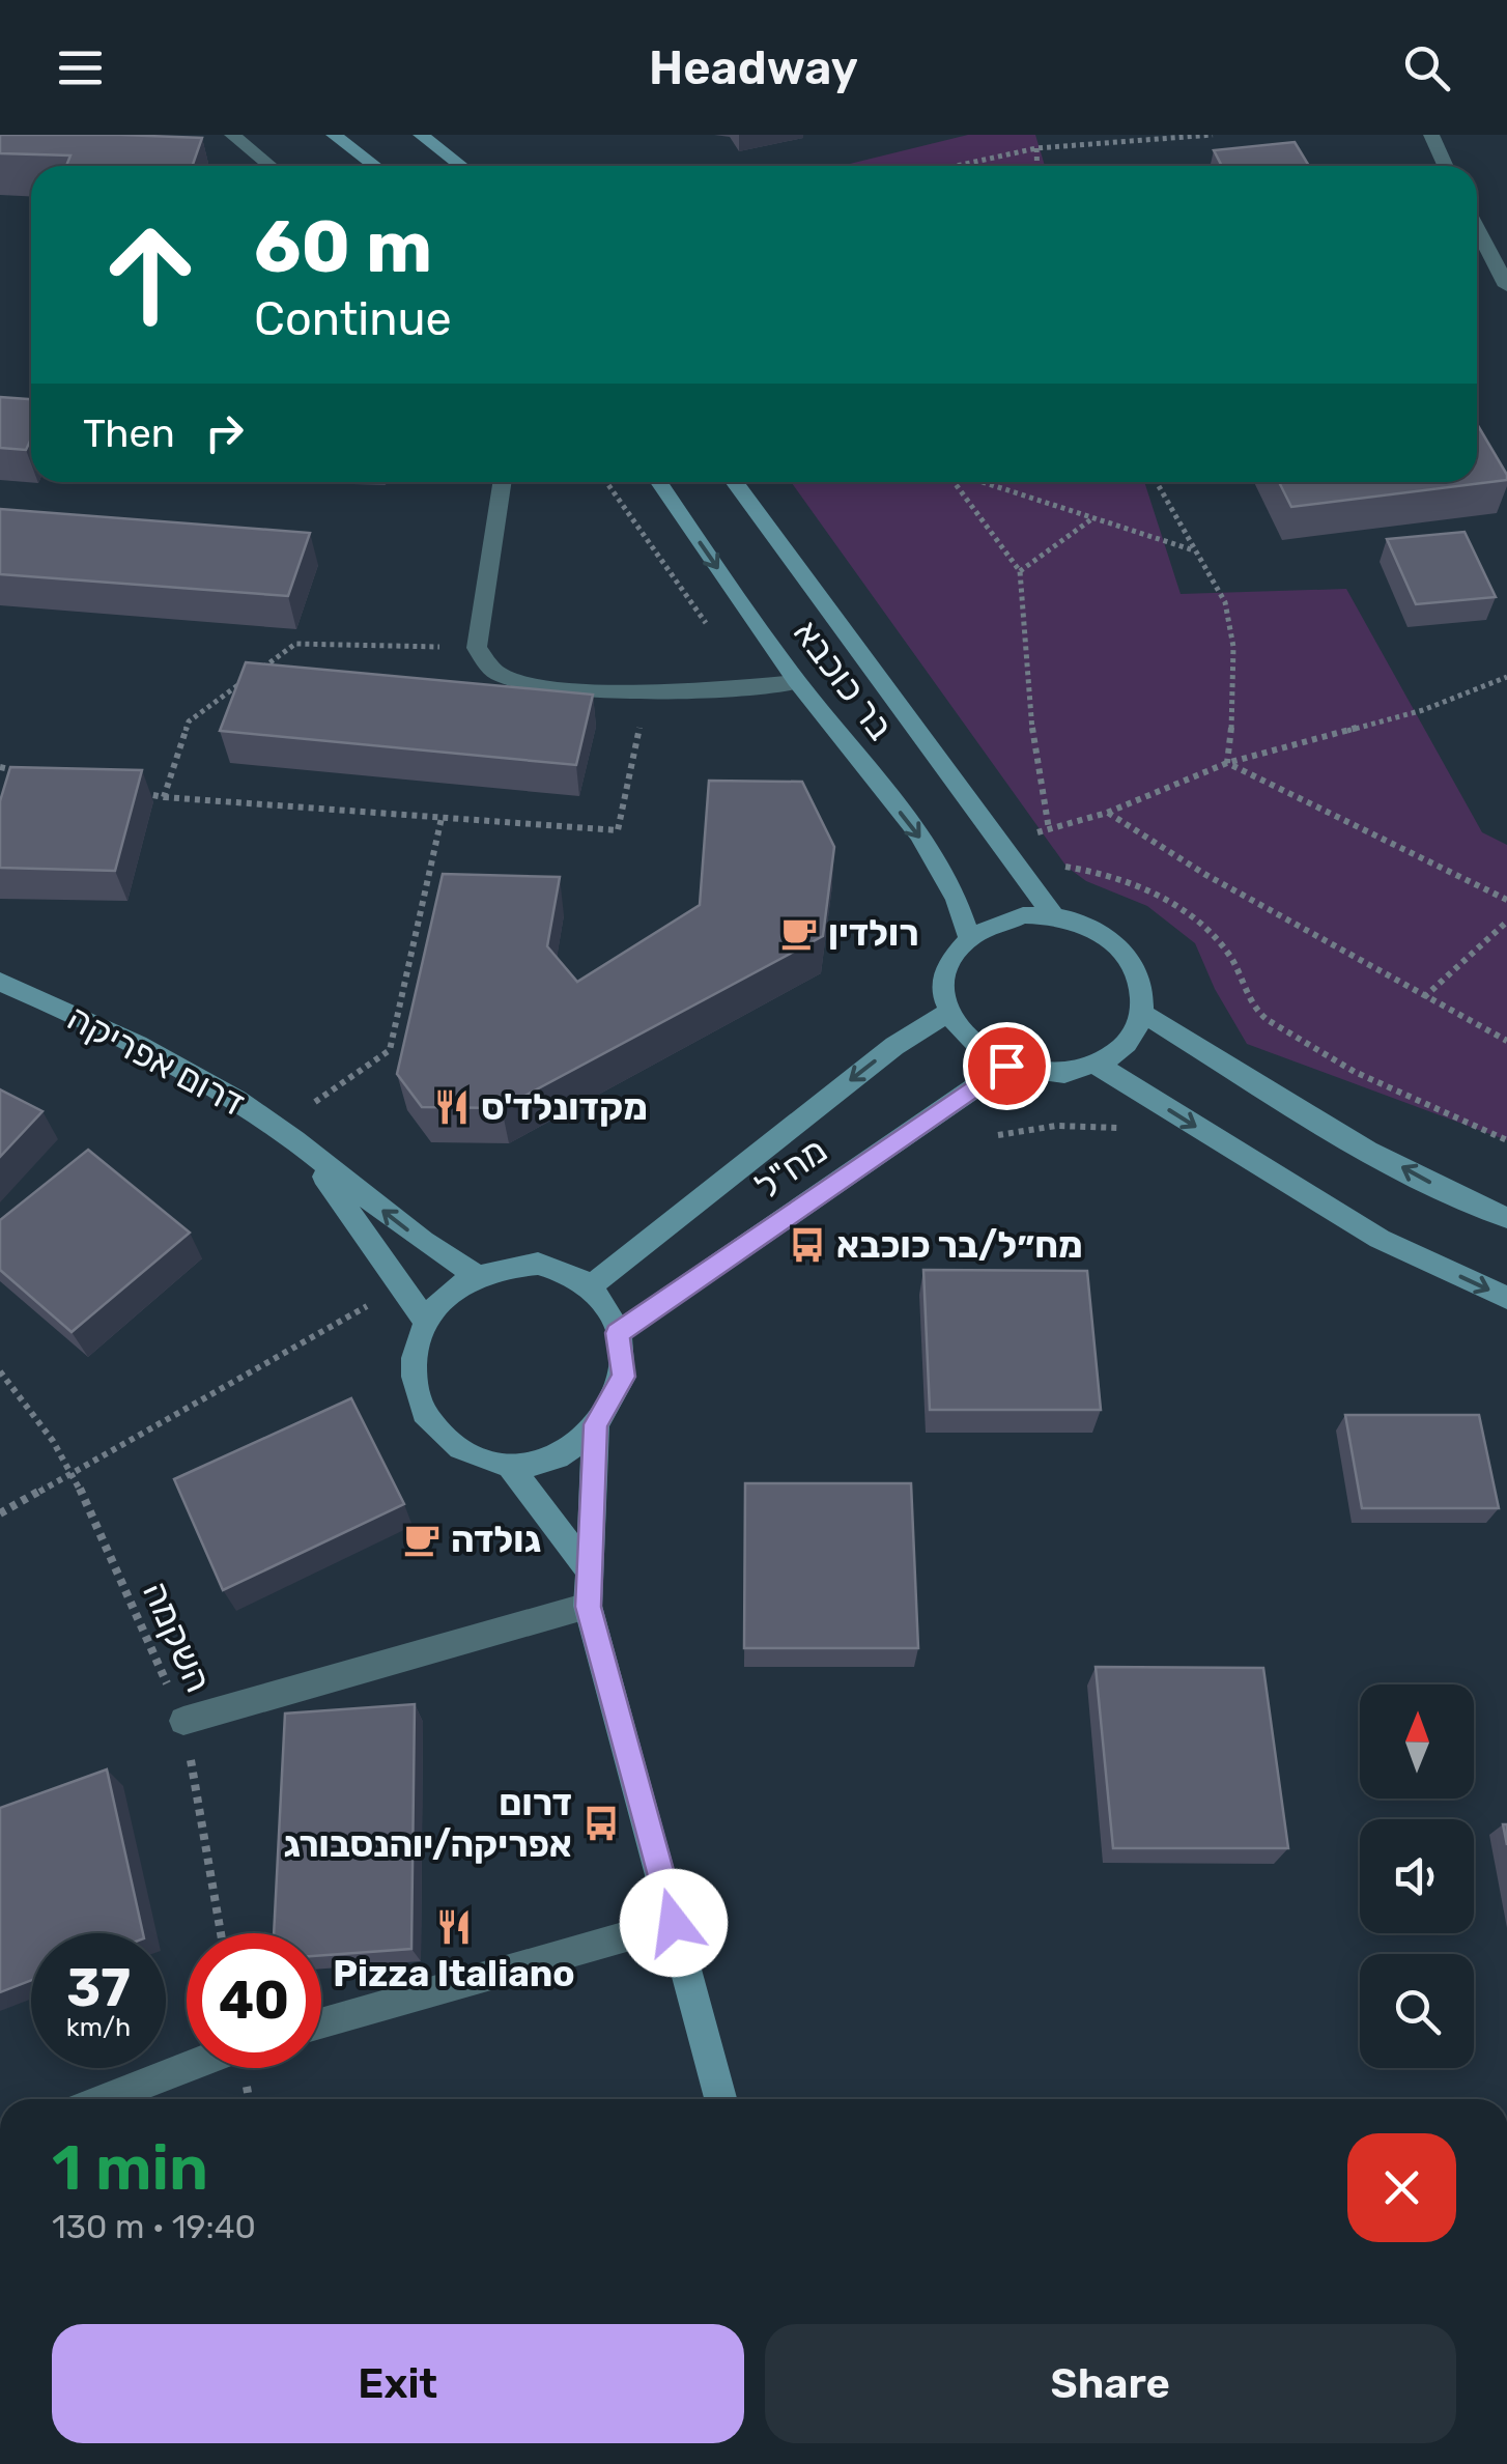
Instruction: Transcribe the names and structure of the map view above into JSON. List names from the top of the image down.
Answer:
{
  "streets": {
    "main road": ["בר כוכבא", "דרום אפריקה", "מח\"ל"],
    "path": ["השקמה"]
  },
  "crossings": [
    ["בר כוכבא", "מח\"ל"],
    ["דרום אפריקה", "מח\"ל"]
  ],
  "places": {
    "cafe": ["רולדין", "גולדה"],
    "restaurant": ["מקדונלד'ס", "Pizza Italiano"],
    "bus stop": ["מח״ל/בר כוכבא", "דרום אפריקה/יוהנסבורג"]
  },
  "north": "top",
  "page": {
    "header": "Headway",
    "turn": ["60 m", "Continue"],
    "then": "Then",
    "speed": "37 km/h",
    "limit": "40",
    "heading": ["1 min", "130 m · 19:40"],
    "buttons": ["Exit", "Share"]
  }
}
